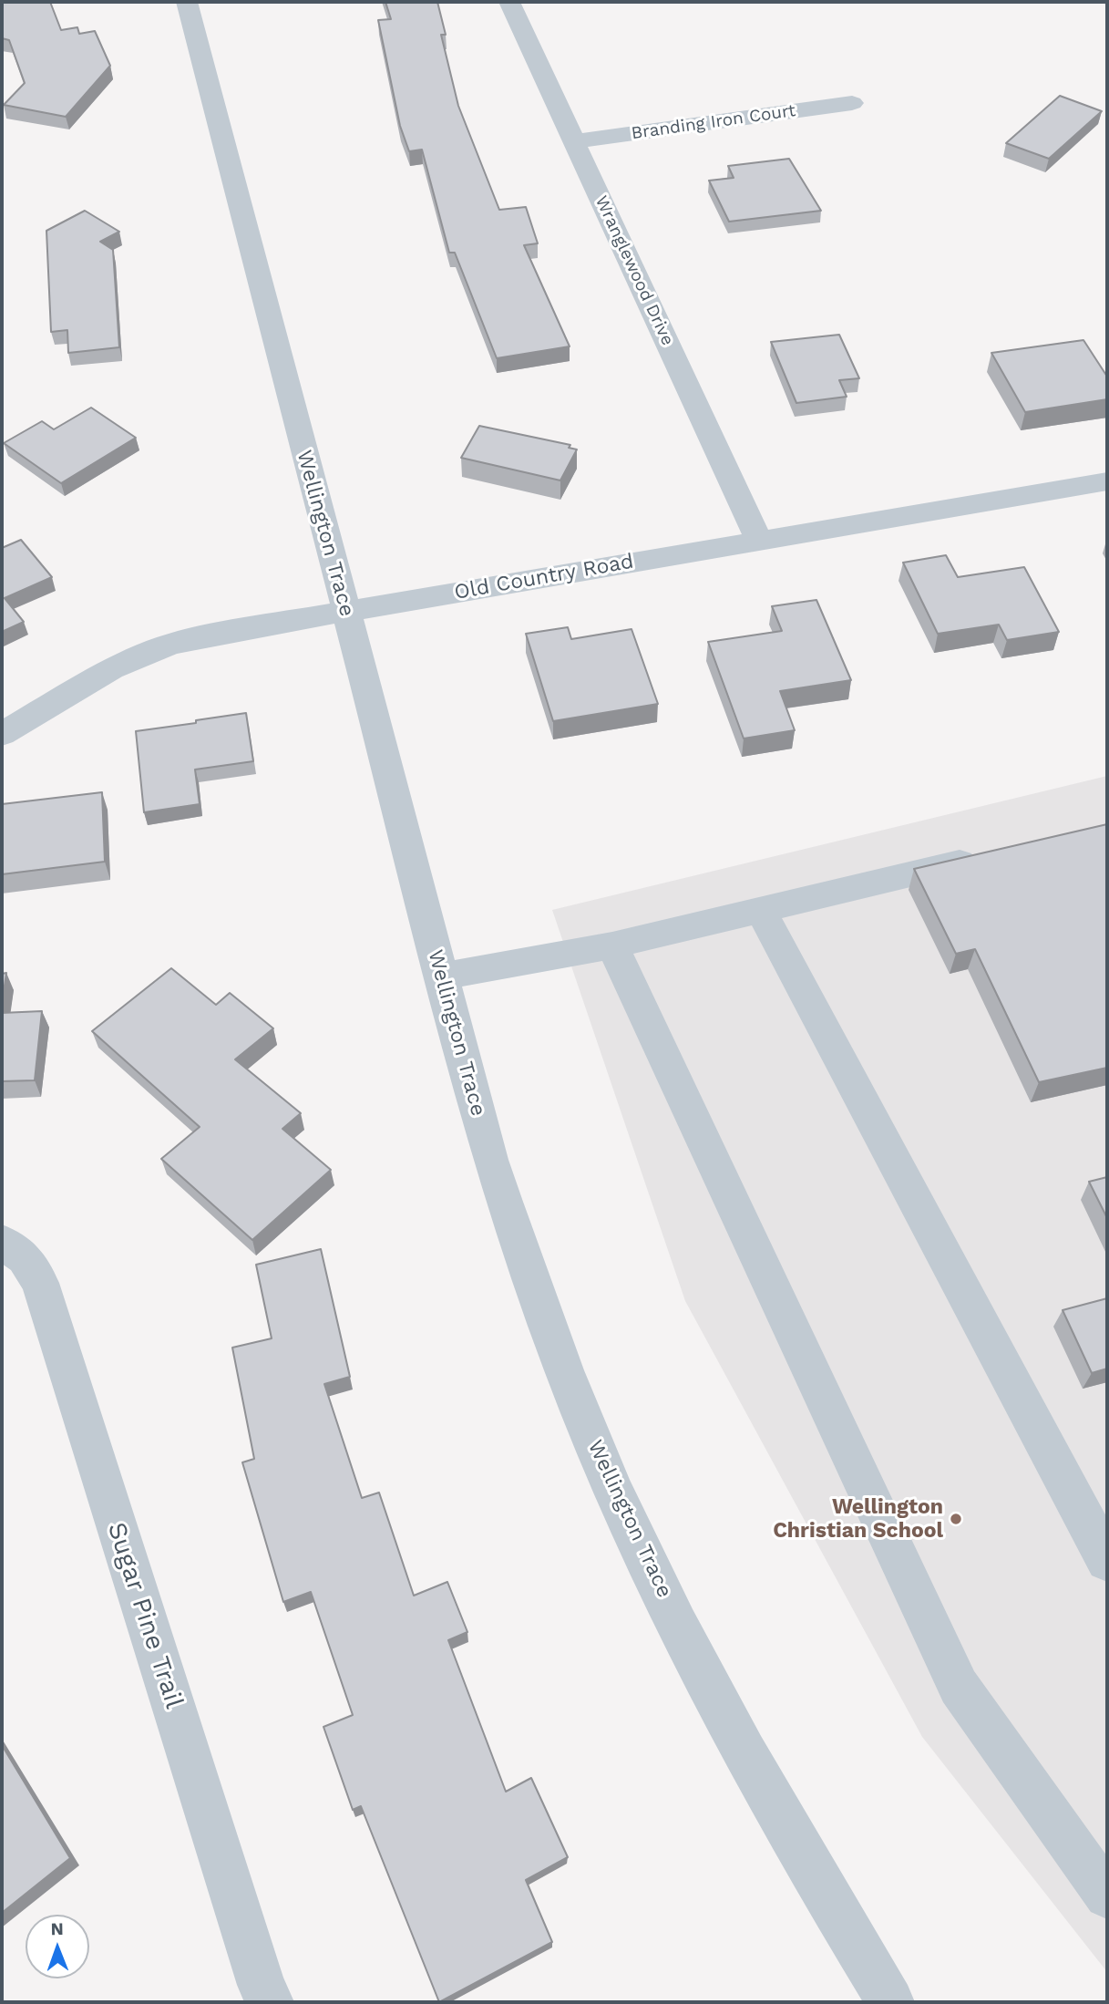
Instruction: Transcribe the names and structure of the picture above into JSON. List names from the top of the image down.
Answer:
{
  "streets": {
    "street": [
      "Branding Iron Court",
      "Wranglewood Drive",
      "Wellington Trace",
      "Old Country Road",
      "Sugar Pine Trail"
    ]
  },
  "crossings": [
    ["Branding Iron Court", "Wranglewood Drive"],
    ["Wranglewood Drive", "Old Country Road"],
    ["Wellington Trace", "Old Country Road"]
  ],
  "places": ["Wellington Christian School"],
  "north": "top"
}
